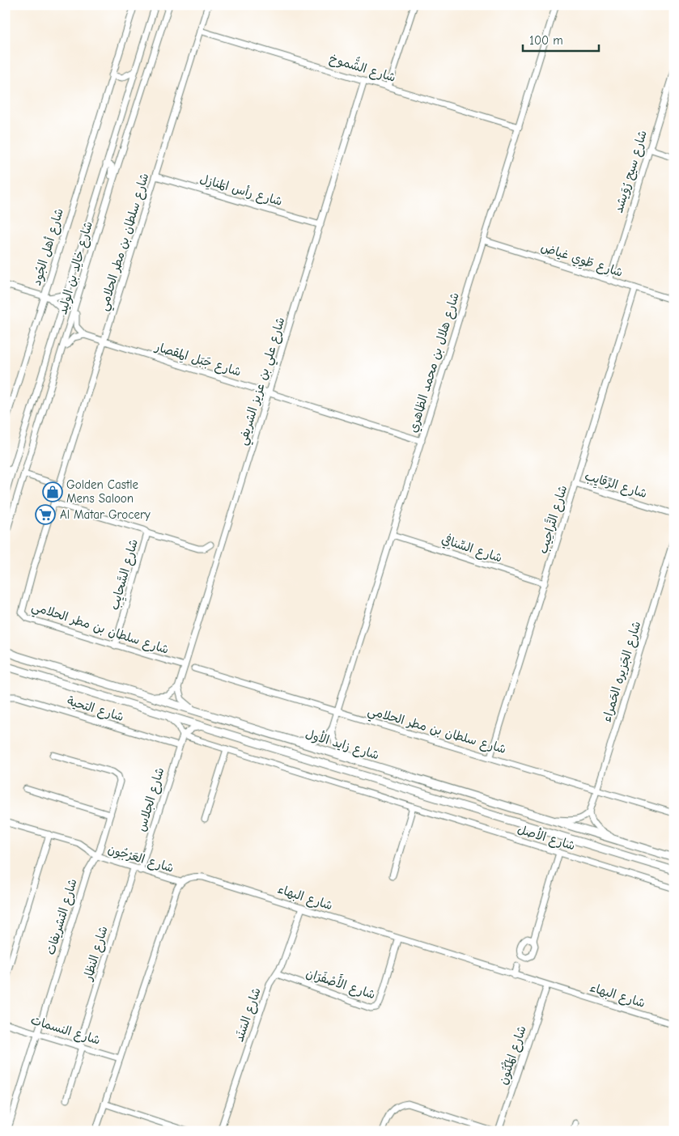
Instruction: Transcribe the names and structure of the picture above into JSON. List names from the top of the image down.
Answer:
{
  "streets": {
    "main road": ["شارع زايد الأول"],
    "street": [
      "شارع الشُّموخ",
      "شارع سيح رُوَيشد",
      "شارع رأس المَنازِل",
      "شارع سلطان بن مطر الحلامي",
      "شارع أهل الجُود",
      "شارع طَوِي غياض",
      "شارع خالِد بن الوليد",
      "شارع جَبَل المِقصار",
      "شارع هلال بن محمد الظاهري",
      "شارع علي بن عزيز الشريفي",
      "شارع الرِّقايِب",
      "شارع التَّراحِيب",
      "شارع السِّنافِي",
      "شارع السَّحايِب",
      "شارع الجَزيره الحَمراء",
      "شارع التحية",
      "شارع الجلاس",
      "شارع الأصل",
      "شارع العَرْجُون",
      "شارع البهاء",
      "شارع التشريفات",
      "شارع النظار",
      "شارع الأَصْفَرَان",
      "شارع السَنَد",
      "شارع النسمات",
      "شارع المَكْنُون"
    ]
  },
  "crossings": [
    ["شارع الشُّموخ", "شارع سلطان بن مطر الحلامي"],
    ["شارع الشُّموخ", "شارع هلال بن محمد الظاهري"],
    ["شارع الشُّموخ", "شارع علي بن عزيز الشريفي"],
    ["شارع سيح رُوَيشد", "شارع طَوِي غياض"],
    ["شارع رأس المَنازِل", "شارع سلطان بن مطر الحلامي"],
    ["شارع رأس المَنازِل", "شارع علي بن عزيز الشريفي"],
    ["شارع سلطان بن مطر الحلامي", "شارع جَبَل المِقصار"],
    ["شارع سلطان بن مطر الحلامي", "شارع هلال بن محمد الظاهري"],
    ["شارع سلطان بن مطر الحلامي", "شارع علي بن عزيز الشريفي"],
    ["شارع سلطان بن مطر الحلامي", "شارع التَّراحِيب"],
    ["شارع سلطان بن مطر الحلامي", "شارع السَّحايِب"],
    ["شارع سلطان بن مطر الحلامي", "شارع الجَزيره الحَمراء"],
    ["شارع طَوِي غياض", "شارع هلال بن محمد الظاهري"],
    ["شارع طَوِي غياض", "شارع التَّراحِيب"],
    ["شارع جَبَل المِقصار", "شارع هلال بن محمد الظاهري"],
    ["شارع جَبَل المِقصار", "شارع علي بن عزيز الشريفي"],
    ["شارع هلال بن محمد الظاهري", "شارع السِّنافِي"],
    ["شارع هلال بن محمد الظاهري", "شارع زايد الأول"],
    ["شارع الرِّقايِب", "شارع التَّراحِيب"],
    ["شارع التَّراحِيب", "شارع السِّنافِي"],
    ["شارع التحية", "شارع الجلاس"],
    ["شارع الجلاس", "شارع الأصل"],
    ["شارع الجلاس", "شارع العَرْجُون"],
    ["شارع العَرْجُون", "شارع البهاء"],
    ["شارع العَرْجُون", "شارع التشريفات"],
    ["شارع العَرْجُون", "شارع النظار"],
    ["شارع البهاء", "شارع الأَصْفَرَان"],
    ["شارع البهاء", "شارع السَنَد"],
    ["شارع البهاء", "شارع المَكْنُون"],
    ["شارع التشريفات", "شارع النسمات"],
    ["شارع النظار", "شارع النسمات"],
    ["شارع الأَصْفَرَان", "شارع السَنَد"]
  ],
  "places": {
    "shop": ["Golden Castle Mens Saloon"],
    "supermarket": ["Al Matar Grocery"]
  },
  "scale_bar": "100 m"
}
